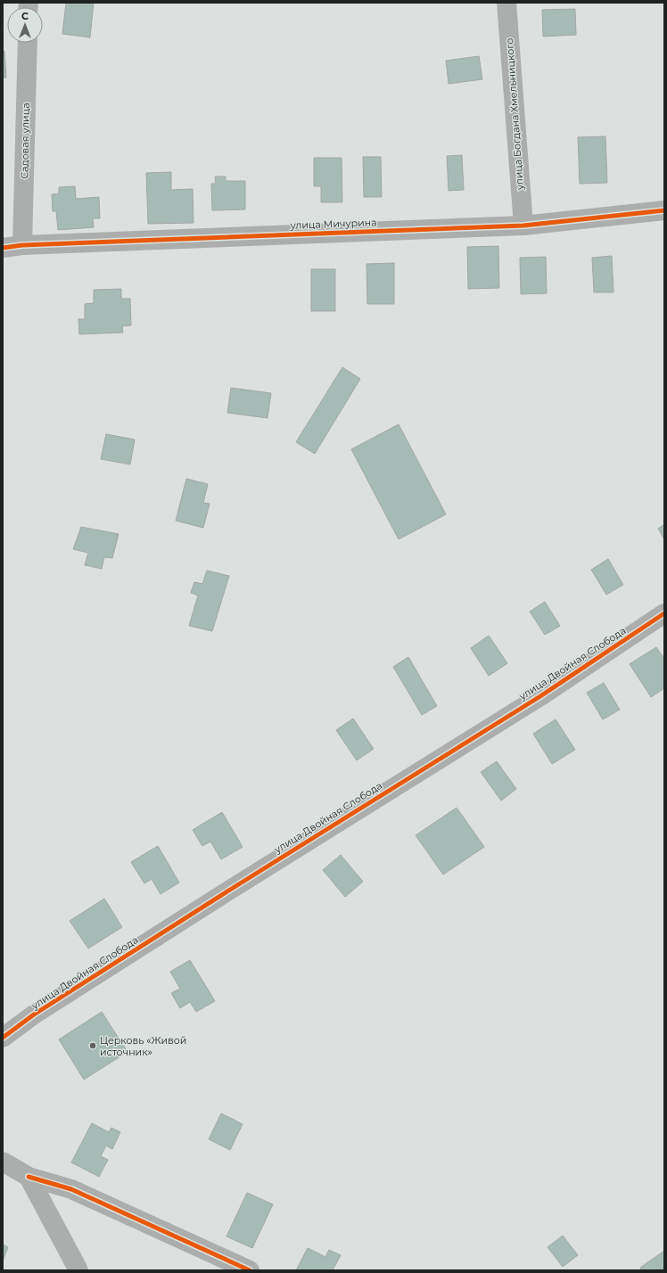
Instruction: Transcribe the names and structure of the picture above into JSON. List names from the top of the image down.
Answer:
{
  "streets": {
    "street": [
      "улица Богдана Хмельницкого",
      "Садовая улица",
      "улица Мичурина",
      "улица Двойная Слобода"
    ]
  },
  "crossings": [
    ["улица Богдана Хмельницкого", "улица Мичурина"],
    ["Садовая улица", "улица Мичурина"]
  ],
  "places": ["Церковь «Живой источник»"],
  "north": "top"
}
